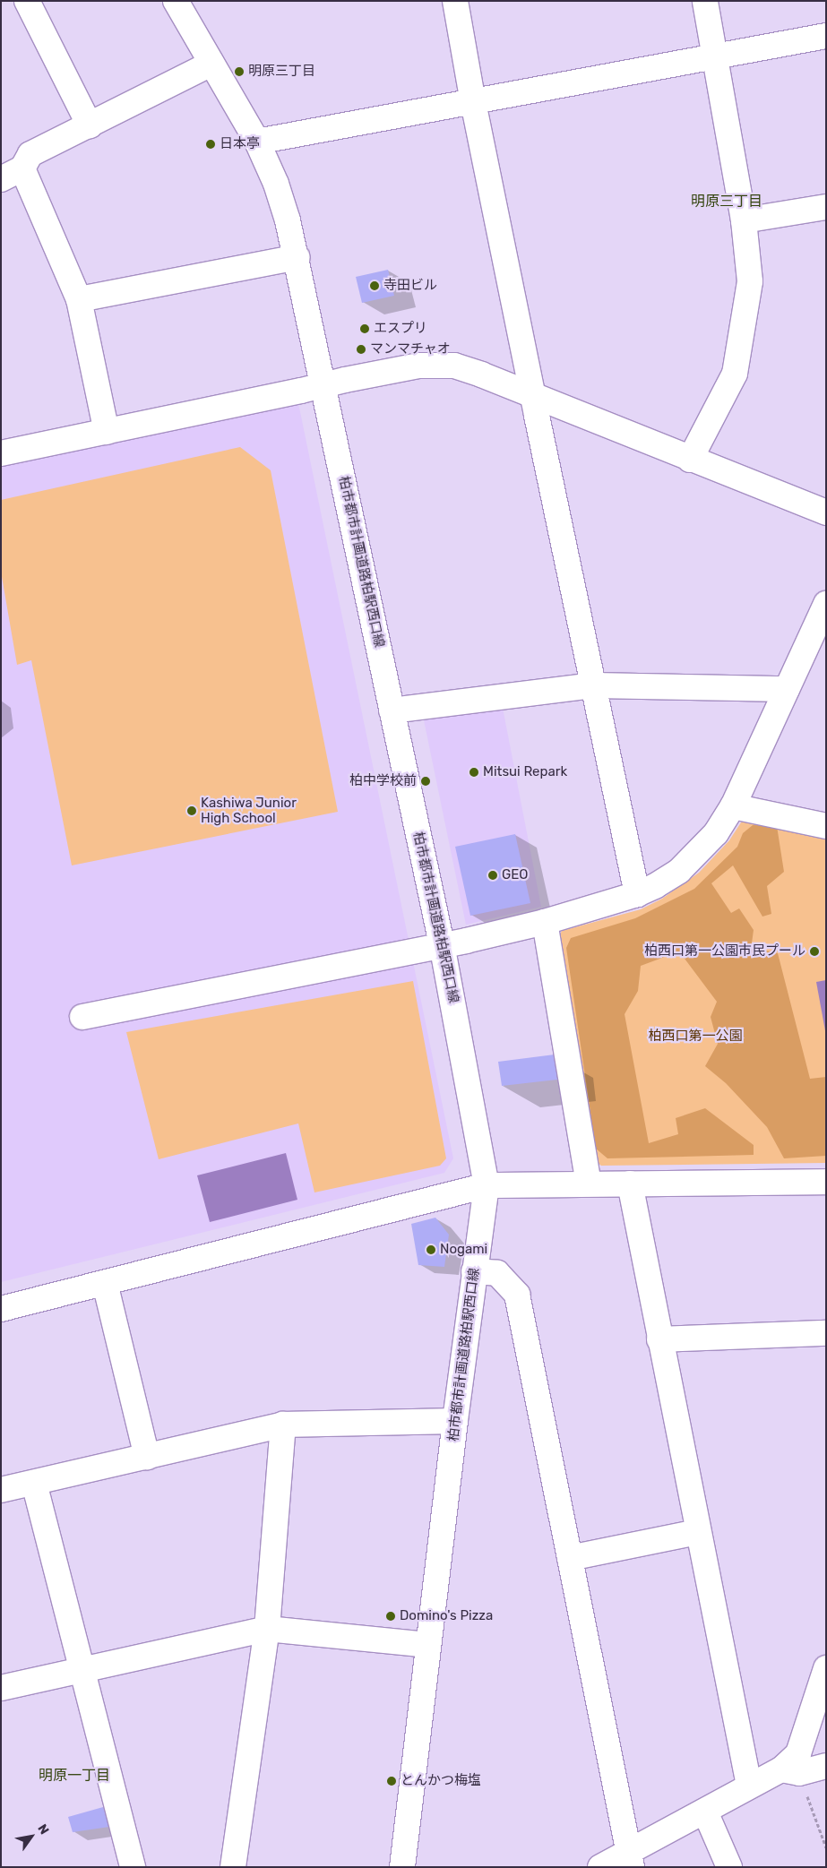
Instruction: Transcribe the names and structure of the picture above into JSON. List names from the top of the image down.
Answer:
{
  "streets": {
    "street": ["柏市都市計画道路柏駅西口線"]
  },
  "districts": ["明原三丁目", "明原一丁目"],
  "parks": ["柏西口第一公園"],
  "places": [
    "明原三丁目",
    "日本亭",
    "寺田ビル",
    "エスプリ",
    "マンマチャオ",
    "Mitsui Repark",
    "柏中学校前",
    "Kashiwa Junior High School",
    "GEO",
    "柏西口第一公園市民プール",
    "Nogami",
    "Domino's Pizza",
    "とんかつ梅塩"
  ],
  "north": "top right"
}
